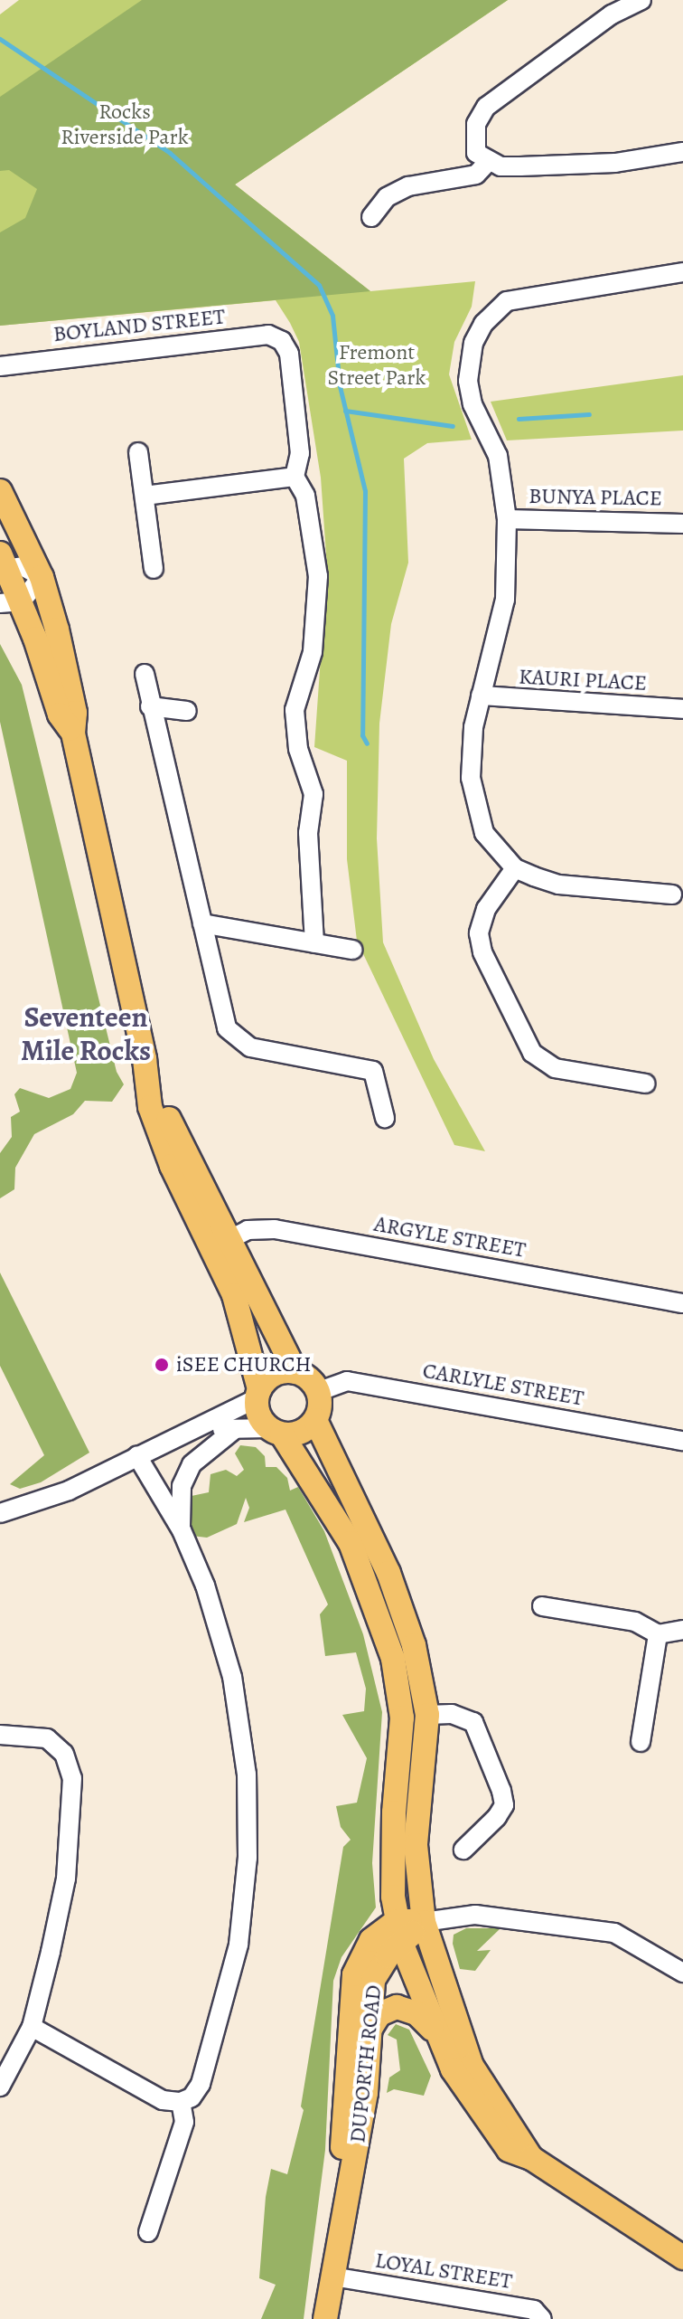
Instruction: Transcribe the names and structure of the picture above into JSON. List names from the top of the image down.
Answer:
{
  "streets": {
    "main road": ["DUPORTH ROAD"],
    "street": [
      "BOYLAND STREET",
      "BUNYA PLACE",
      "KAURI PLACE",
      "ARGYLE STREET",
      "CARLYLE STREET",
      "LOYAL STREET"
    ]
  },
  "crossings": [
    ["DUPORTH ROAD", "LOYAL STREET"]
  ],
  "districts": ["Seventeen Mile Rocks"],
  "parks": ["Rocks Riverside Park", "Fremont Street Park"],
  "places": ["iSEE CHURCH"]
}
